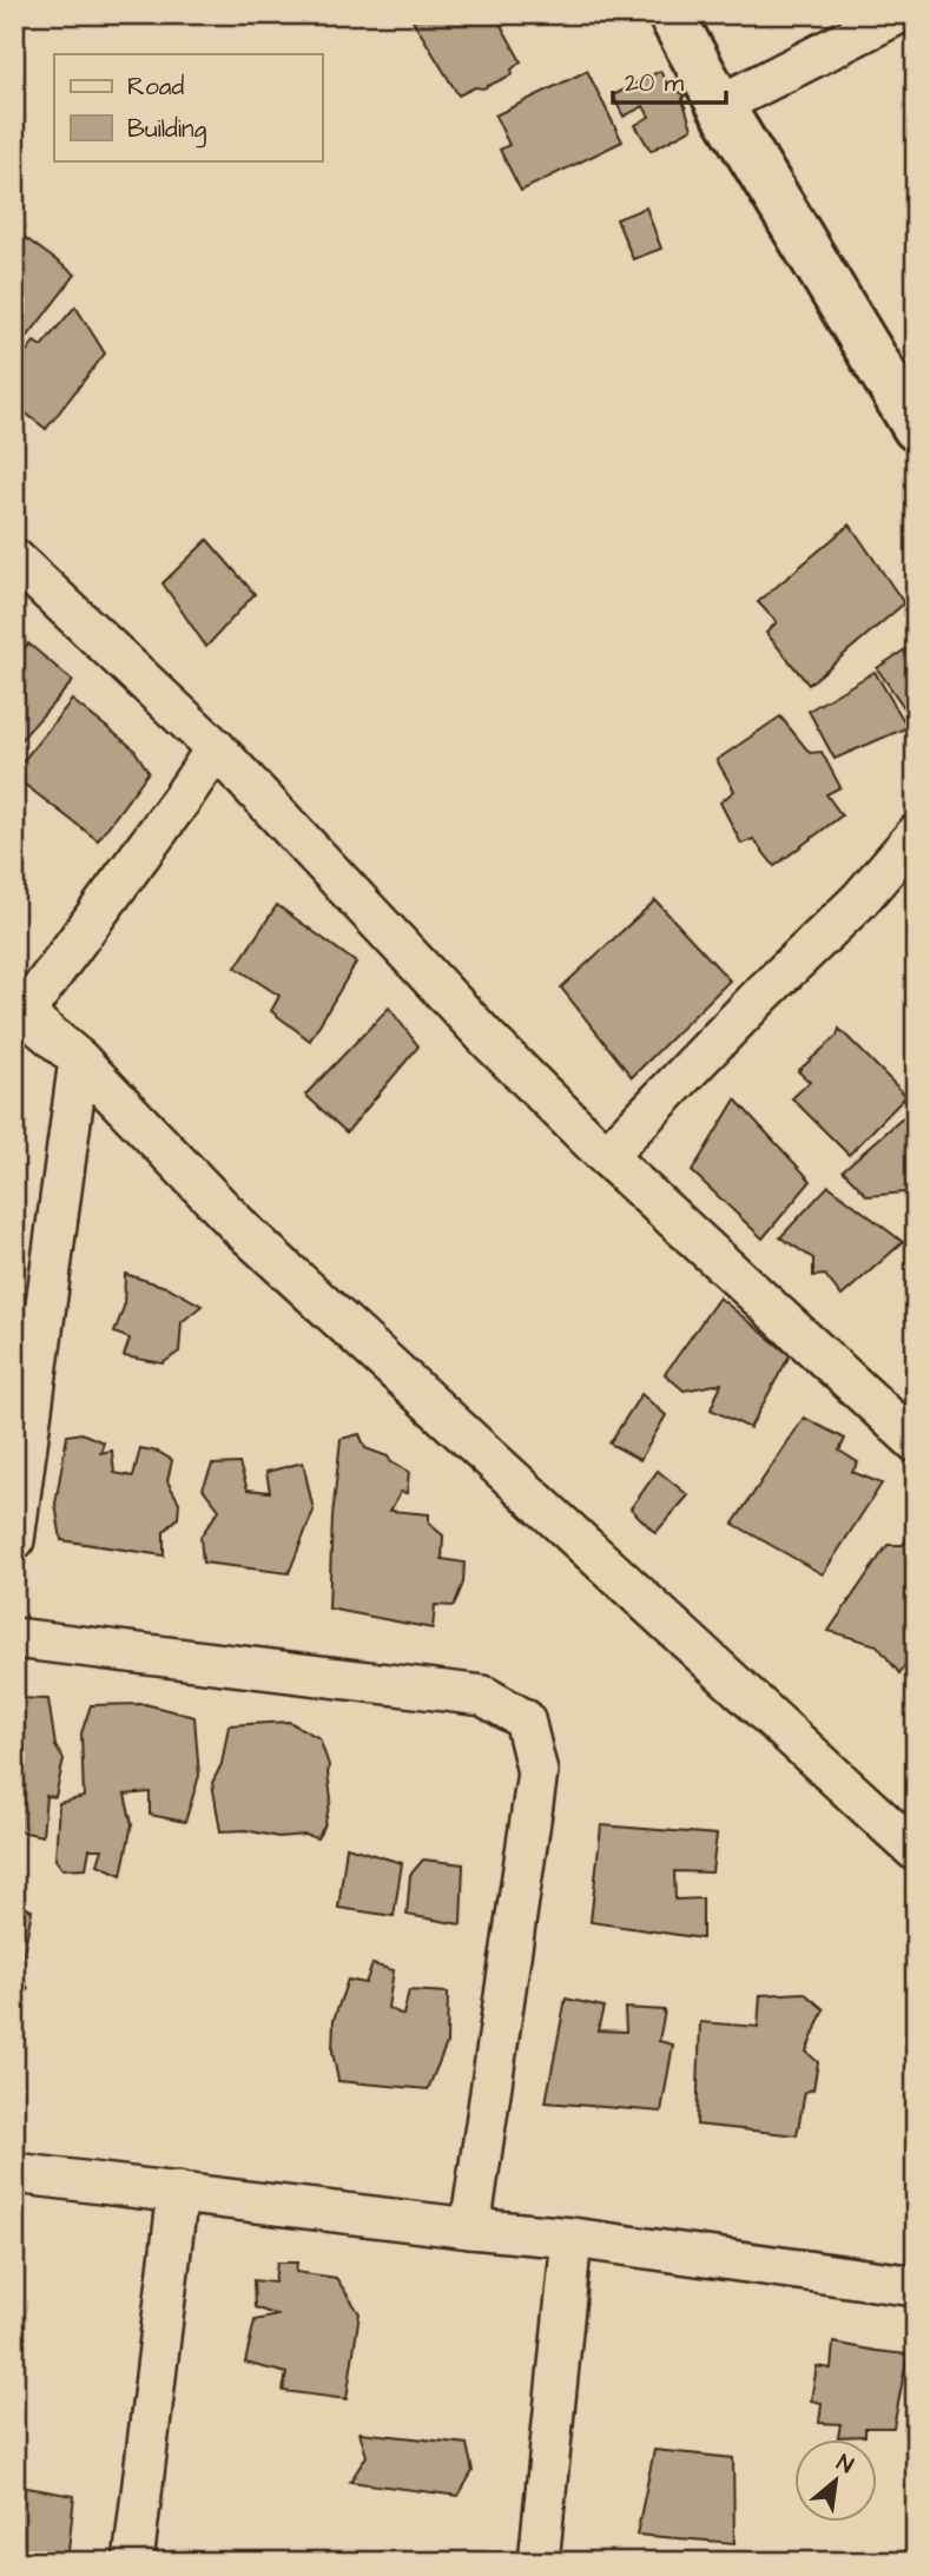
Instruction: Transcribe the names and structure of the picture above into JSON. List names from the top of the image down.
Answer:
{
  "legend": ["Road", "Building"],
  "scale_bar": "20 m",
  "north": "top right"
}
